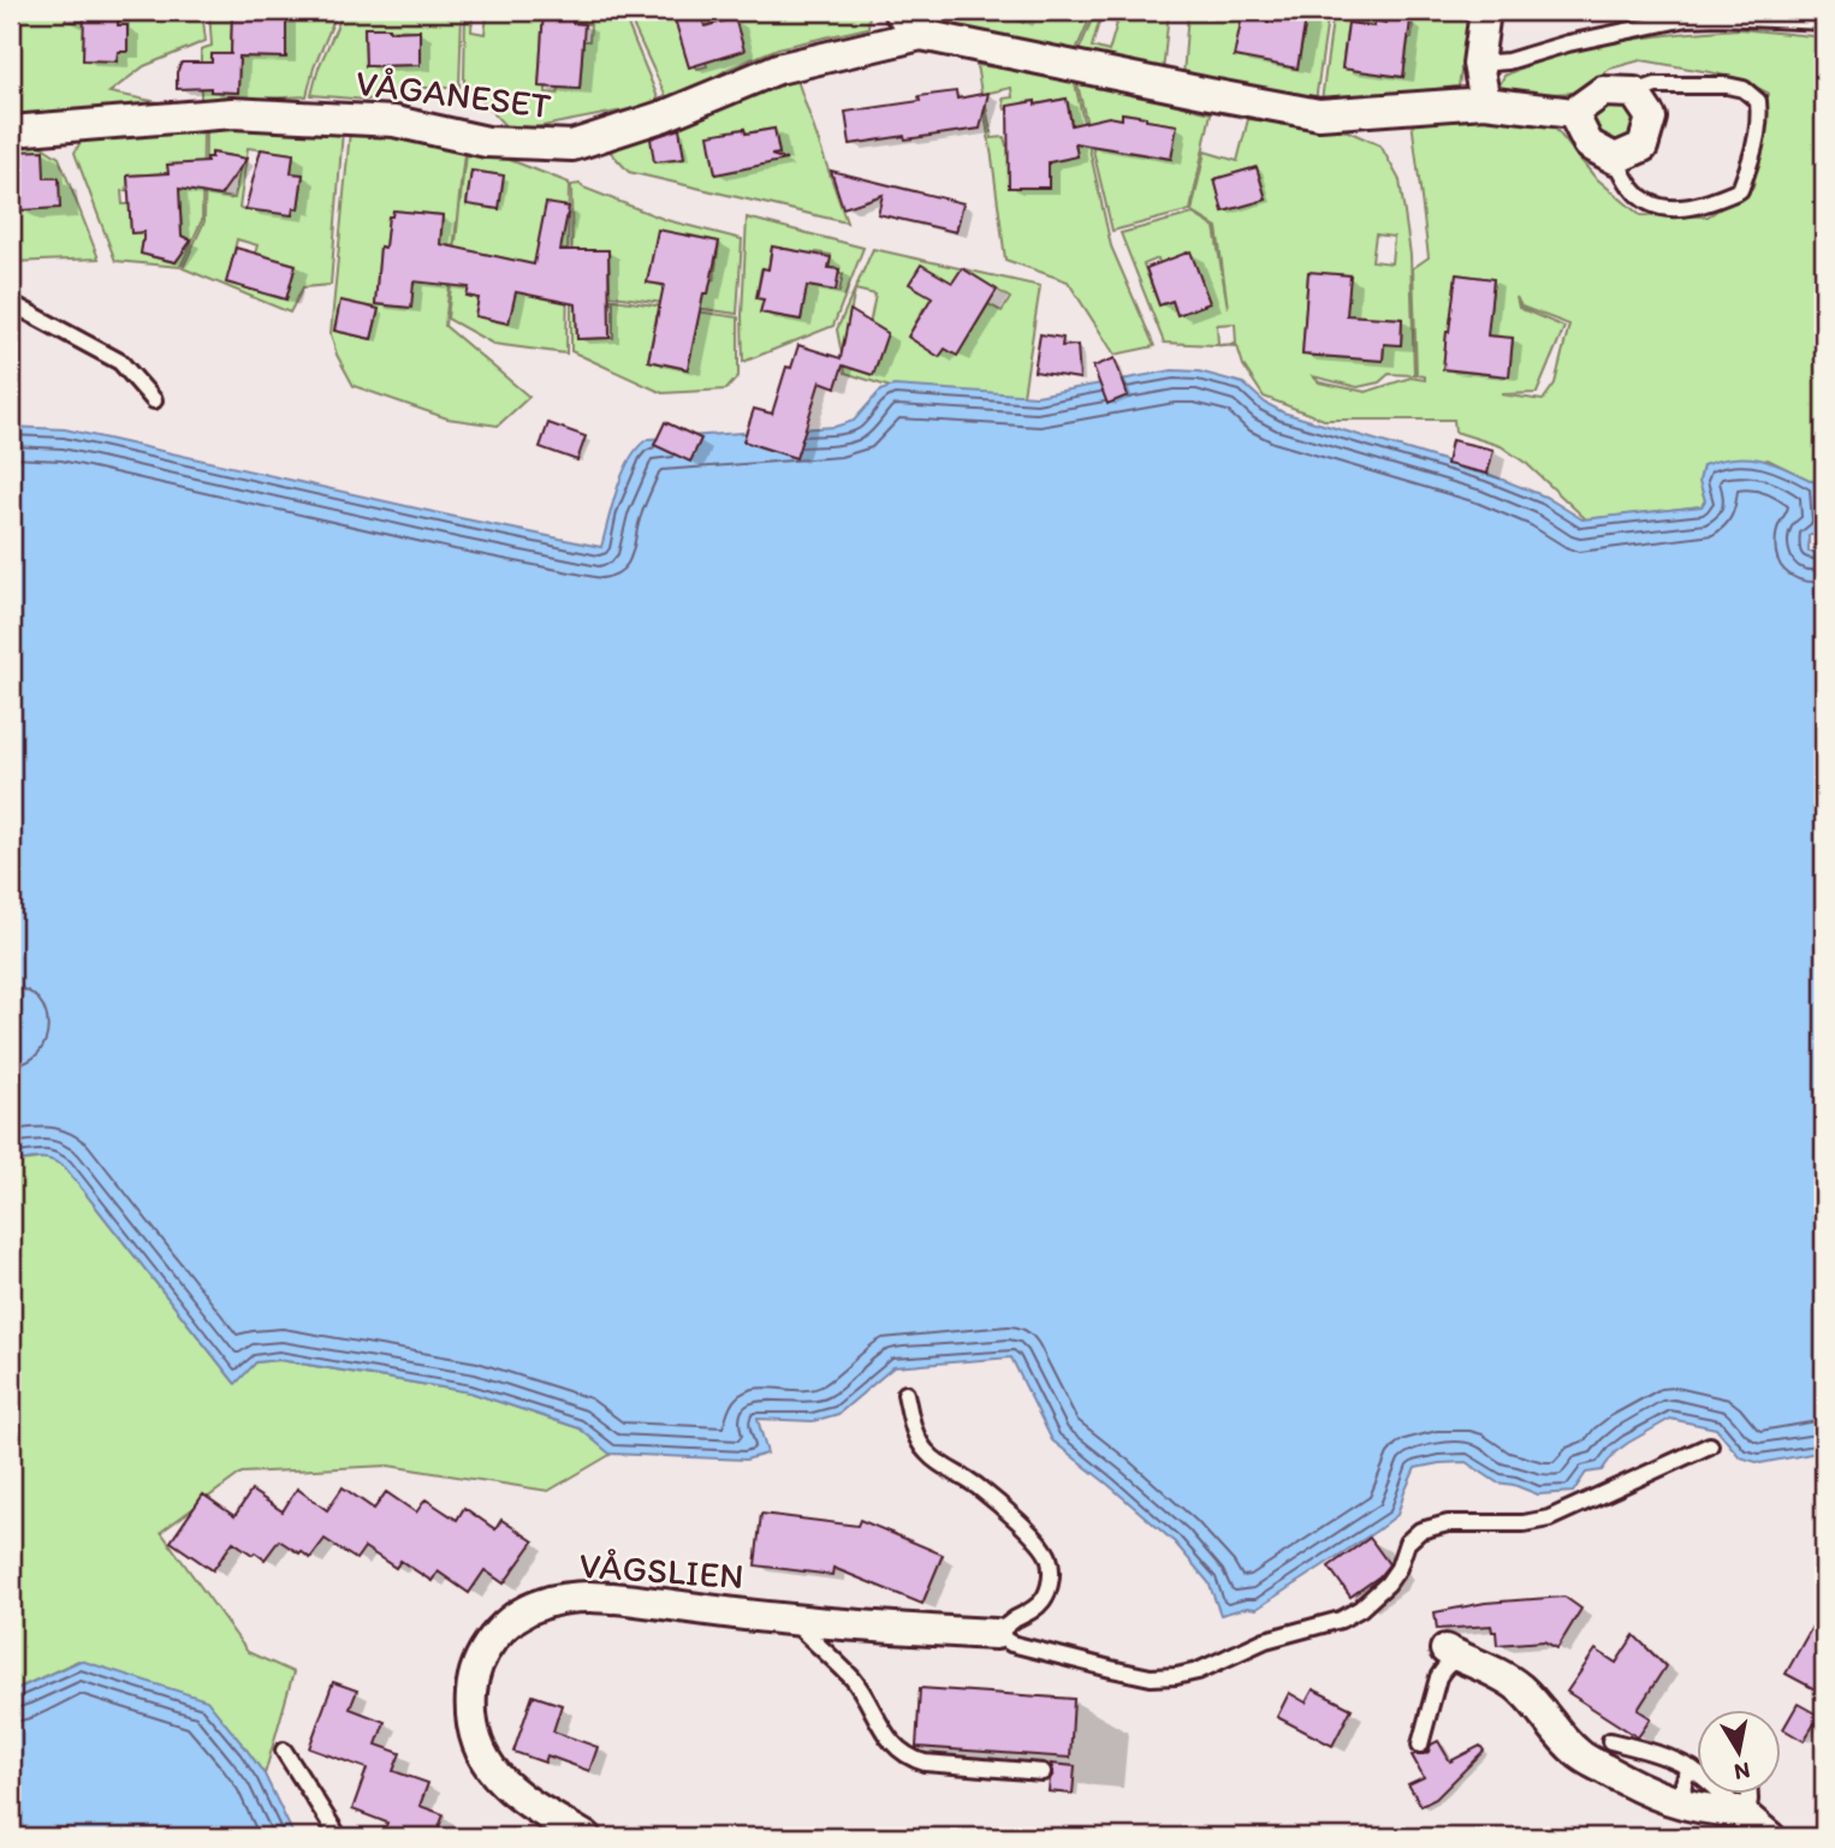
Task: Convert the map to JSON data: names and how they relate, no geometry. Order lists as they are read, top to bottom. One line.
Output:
{"streets":{"street":["VÅGANESET","VÅGSLIEN"]},"north":"bottom"}
